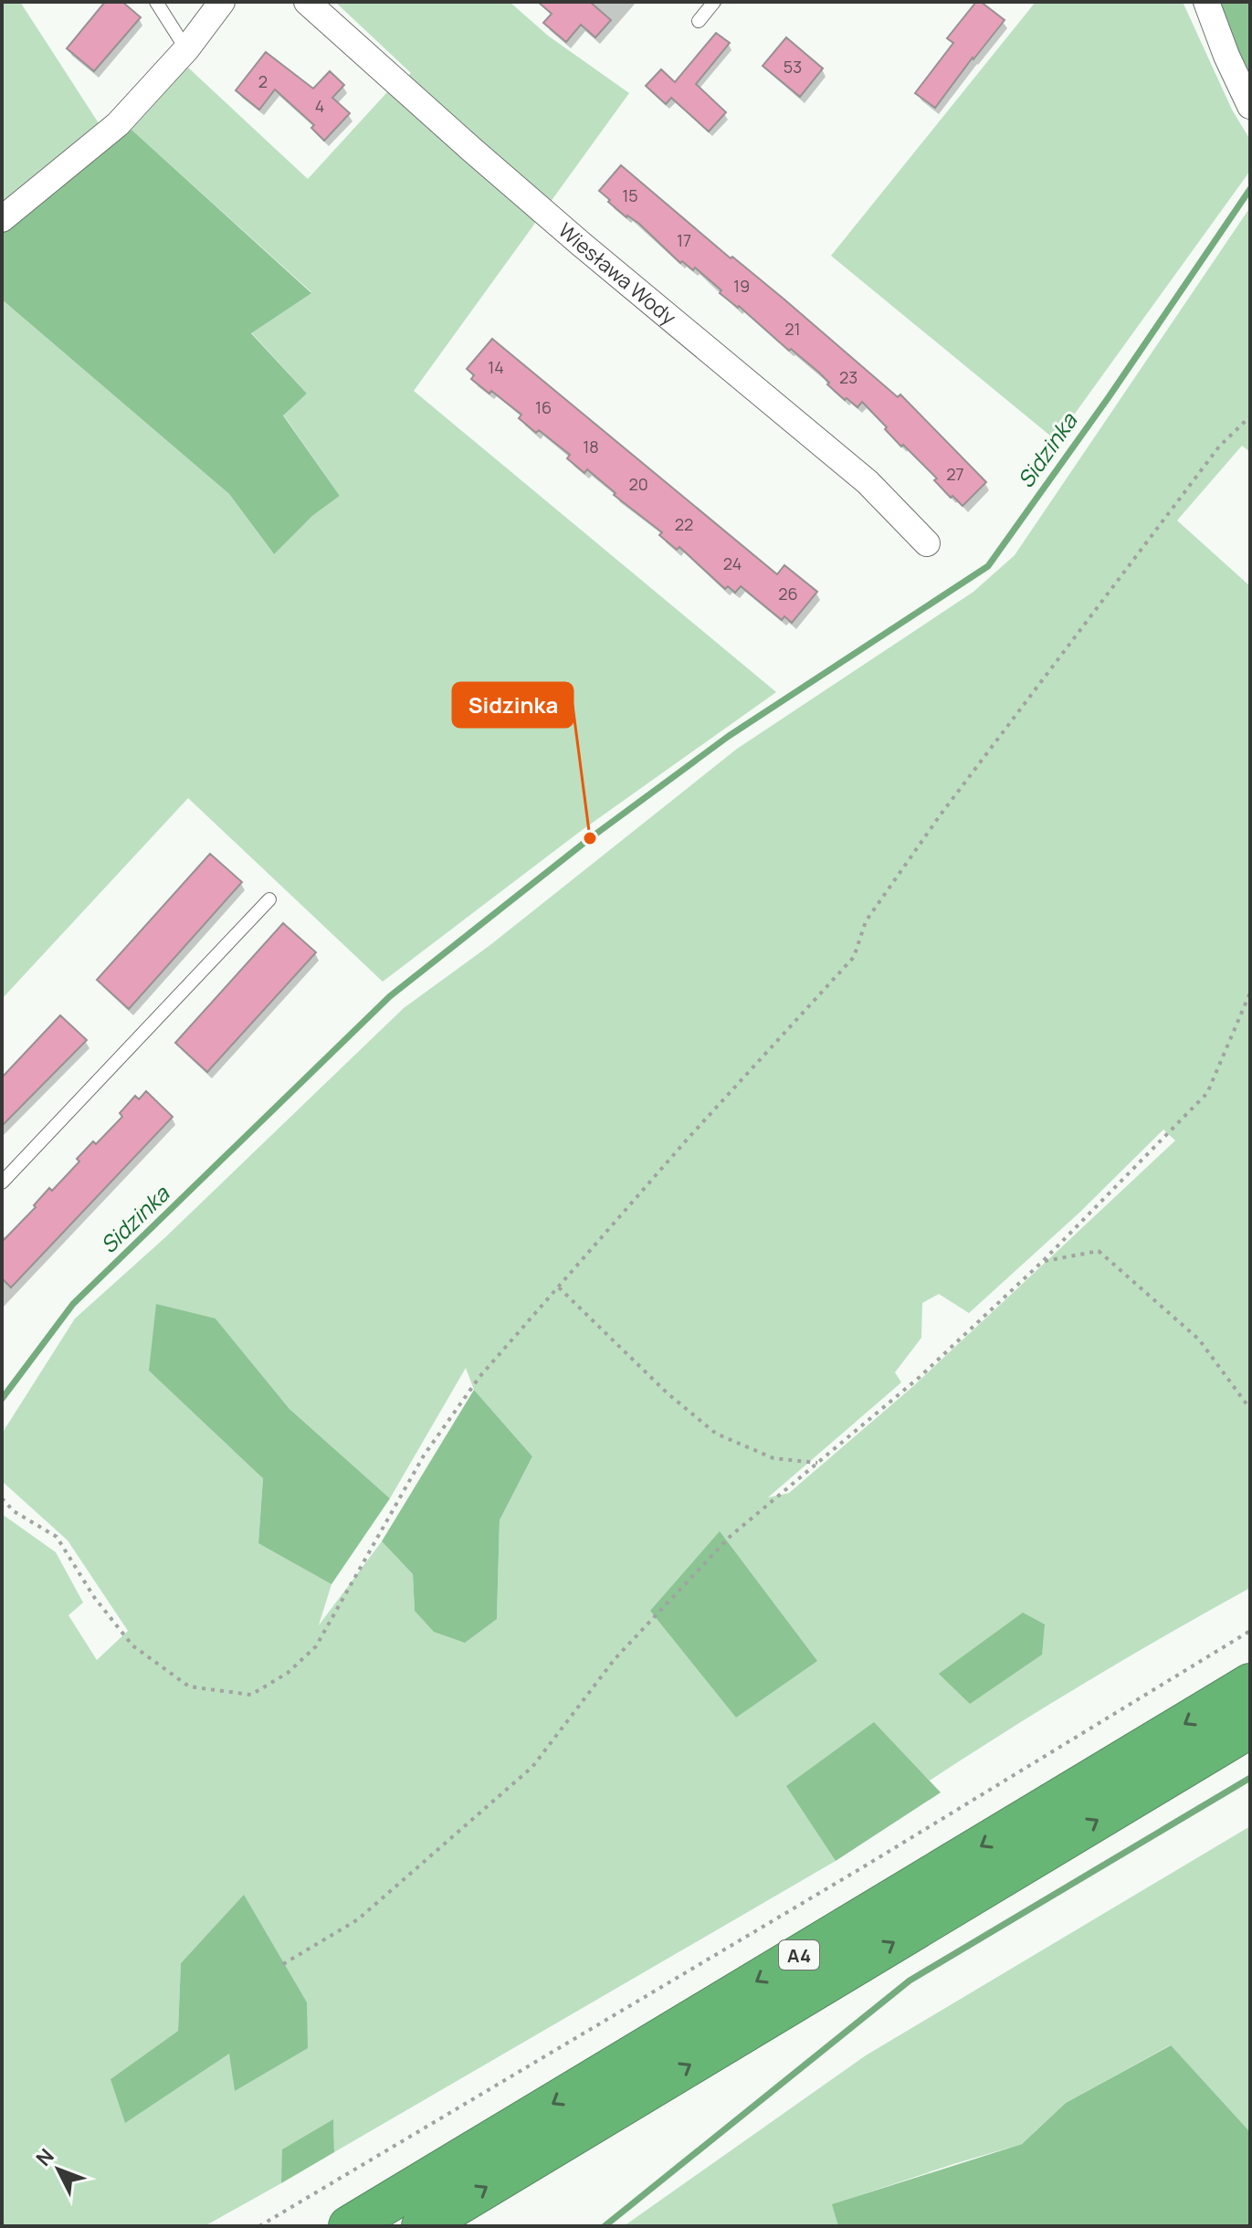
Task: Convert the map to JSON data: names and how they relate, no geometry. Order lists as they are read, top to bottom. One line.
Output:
{"streets":{"highway":["A4"],"street":["Wiesława Wody"]},"water":["Sidzinka"],"places":["Sidzinka"],"house_numbers":["53","2","4","15","17","19","21","14","23","16","18","27","20","22","24","26"],"north":"top left"}
